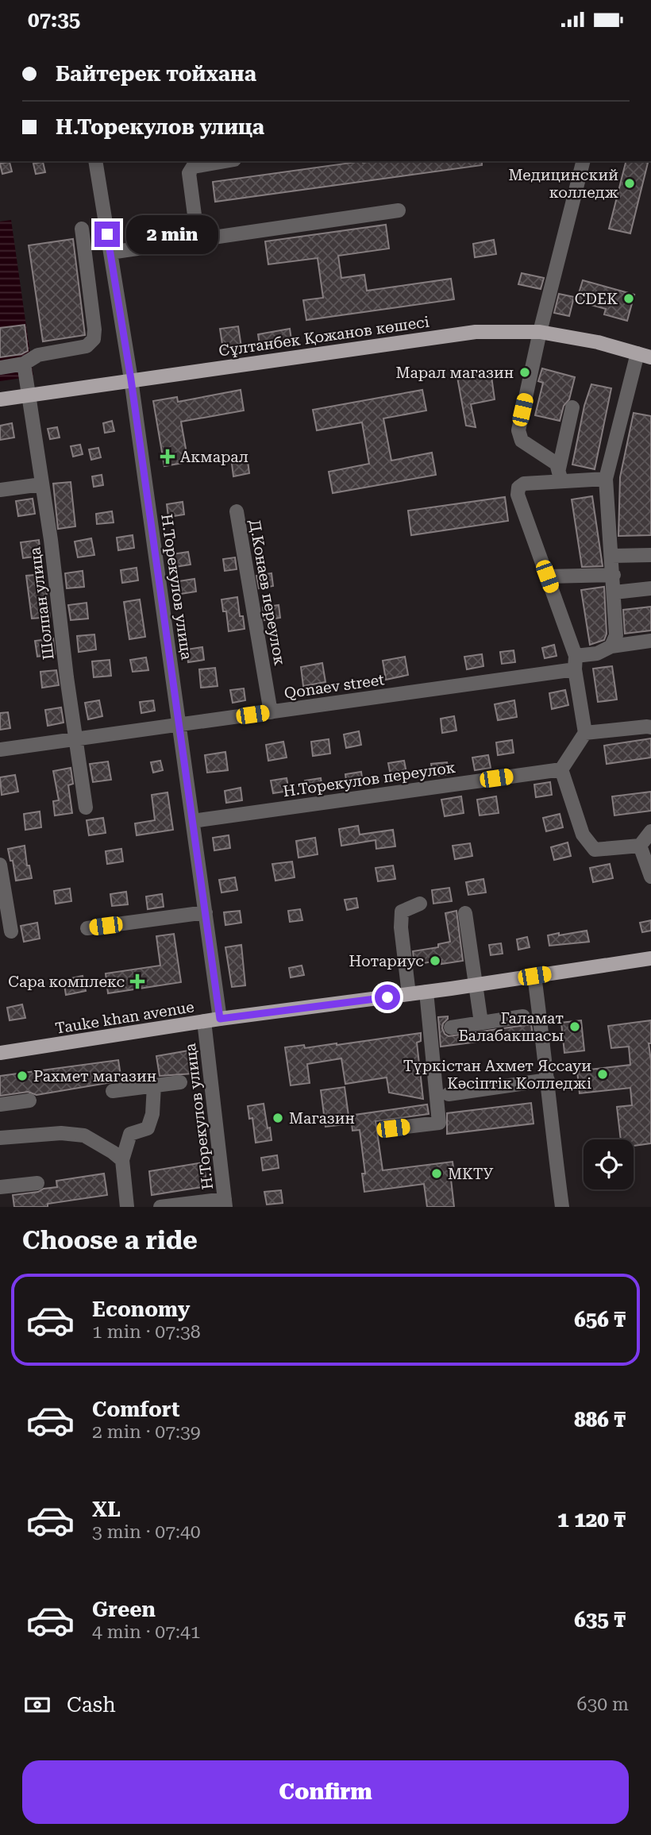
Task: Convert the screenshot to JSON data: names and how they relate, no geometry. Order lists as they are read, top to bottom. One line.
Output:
{"streets":{"main road":["Сұлтанбек Қожанов көшесі","Tauke khan avenue"],"street":["Н.Торекулов улица","Д.Конаев переулок","Шолпан улица","Qonaev street","Н.Торекулов переулок"]},"crossings":[["Сұлтанбек Қожанов көшесі","Н.Торекулов улица"],["Сұлтанбек Қожанов көшесі","Шолпан улица"],["Н.Торекулов улица","Qonaev street"],["Н.Торекулов улица","Н.Торекулов переулок"],["Н.Торекулов улица","Tauke khan avenue"],["Д.Конаев переулок","Qonaev street"],["Шолпан улица","Qonaev street"]],"places":{"other":["Медицинский колледж","CDEK","Марал магазин","Нотариус","Галамат Балабакшасы","Түркістан Ахмет Яссауи Кәсіптік Колледжі","Рахмет магазин","Магазин","МКТУ"],"health":["Акмарал","Сара комплекс"]},"page":{"status":"07:35","banner":["Байтерек тойхана","Н.Торекулов улица"],"bubble":"2 min","heading":"Choose a ride","list":[{"name":"Economy","note":"1 min · 07:38","value":"656 ₸"},{"name":"Comfort","note":"2 min · 07:39","value":"886 ₸"},{"name":"XL","note":"3 min · 07:40","value":"1 120 ₸"},{"name":"Green","note":"4 min · 07:41","value":"635 ₸"}],"pay":["Cash","630 m"],"buttons":"Confirm"}}
